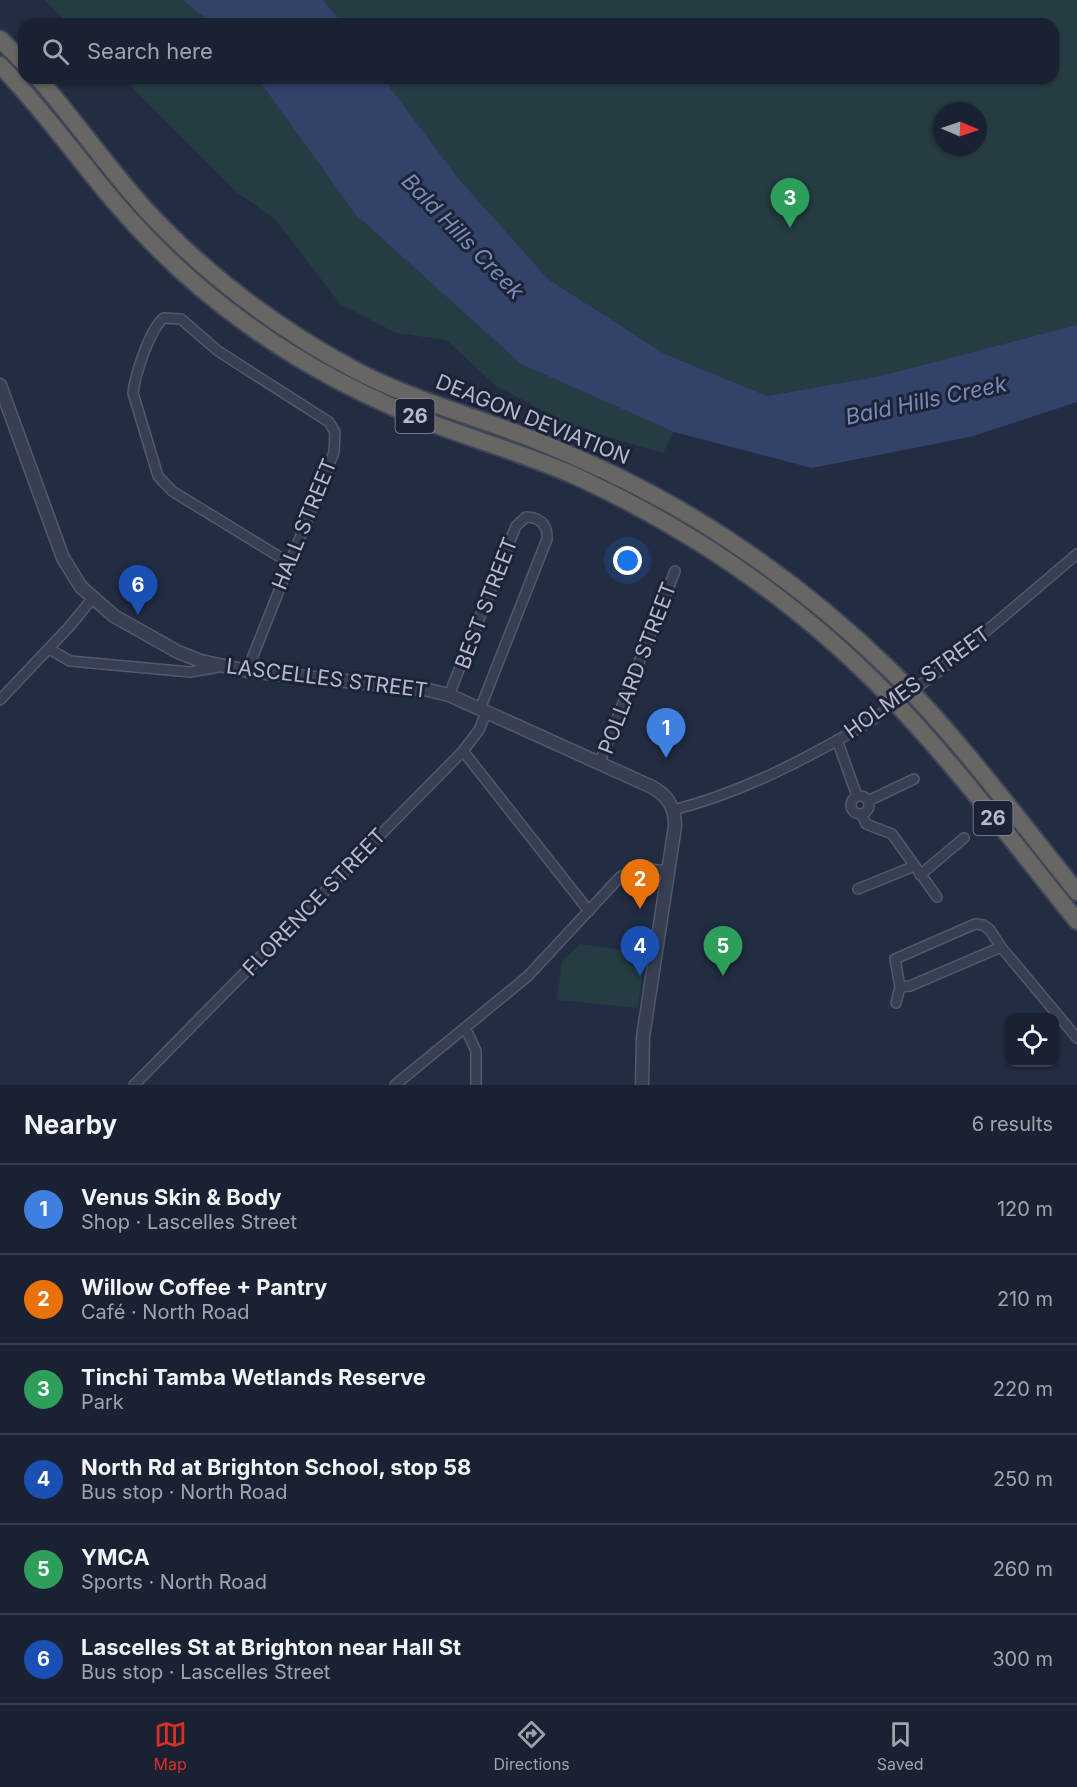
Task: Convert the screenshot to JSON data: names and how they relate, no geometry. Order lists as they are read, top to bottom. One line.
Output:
{"streets":{"highway":["26","DEAGON DEVIATION"],"street":["HALL STREET","BEST STREET","POLLARD STREET","LASCELLES STREET","HOLMES STREET","FLORENCE STREET"]},"crossings":[["HALL STREET","LASCELLES STREET"],["BEST STREET","LASCELLES STREET"],["BEST STREET","FLORENCE STREET"],["POLLARD STREET","LASCELLES STREET"],["LASCELLES STREET","HOLMES STREET"],["LASCELLES STREET","FLORENCE STREET"]],"water":["Bald Hills Creek"],"north":"right","page":{"search":"Search here","pins":["3","6","1","2","4","5"],"heading":["Nearby","6 results"],"list":[{"mark":"1","name":"Venus Skin & Body","note":"Shop · Lascelles Street","value":"120 m"},{"mark":"2","name":"Willow Coffee + Pantry","note":"Café · North Road","value":"210 m"},{"mark":"3","name":"Tinchi Tamba Wetlands Reserve","note":"Park","value":"220 m"},{"mark":"4","name":"North Rd at Brighton School, stop 58","note":"Bus stop · North Road","value":"250 m"},{"mark":"5","name":"YMCA","note":"Sports · North Road","value":"260 m"},{"mark":"6","name":"Lascelles St at Brighton near Hall St","note":"Bus stop · Lascelles Street","value":"300 m"}],"nav":["Map","Directions","Saved"]}}
